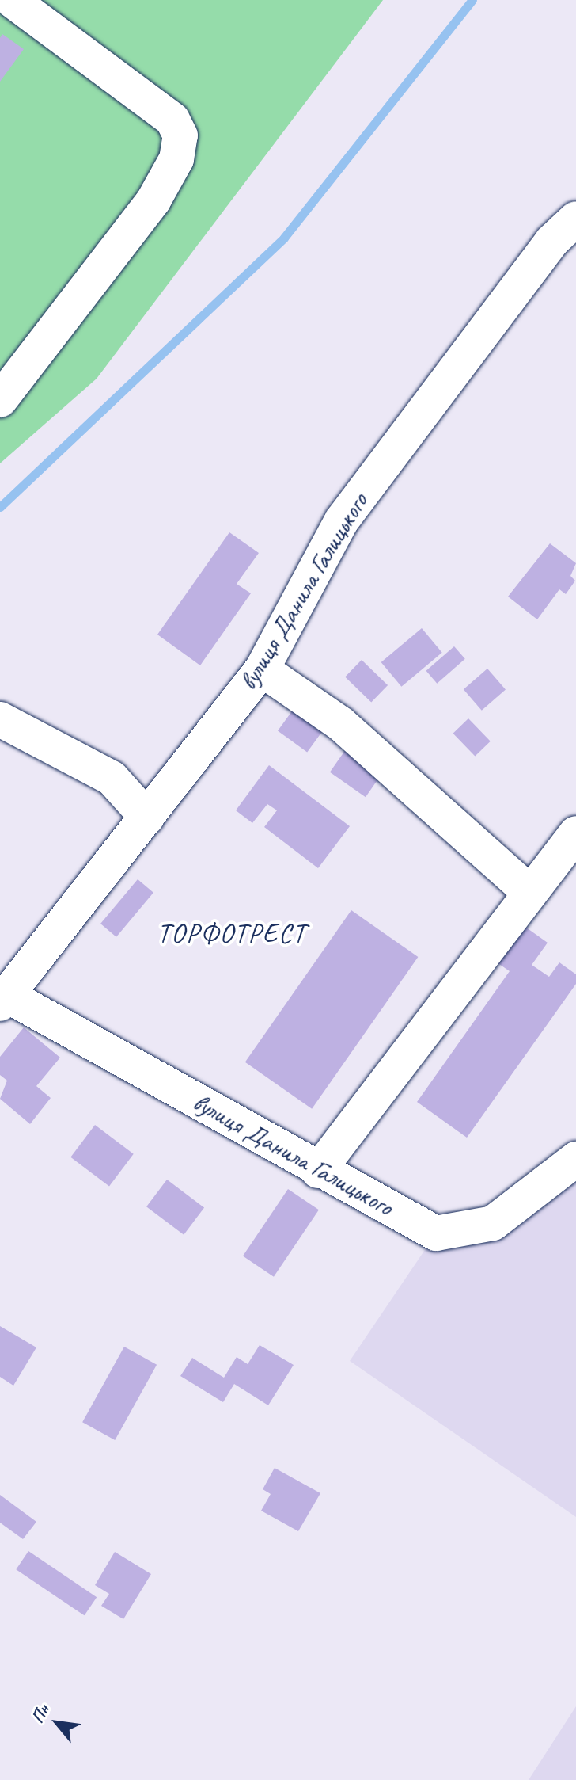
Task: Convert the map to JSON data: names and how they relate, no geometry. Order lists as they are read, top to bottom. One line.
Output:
{"streets":{"street":["вулиця Данила Галицького"]},"districts":["ТОРФОТРЕСТ"],"north":"top left"}
